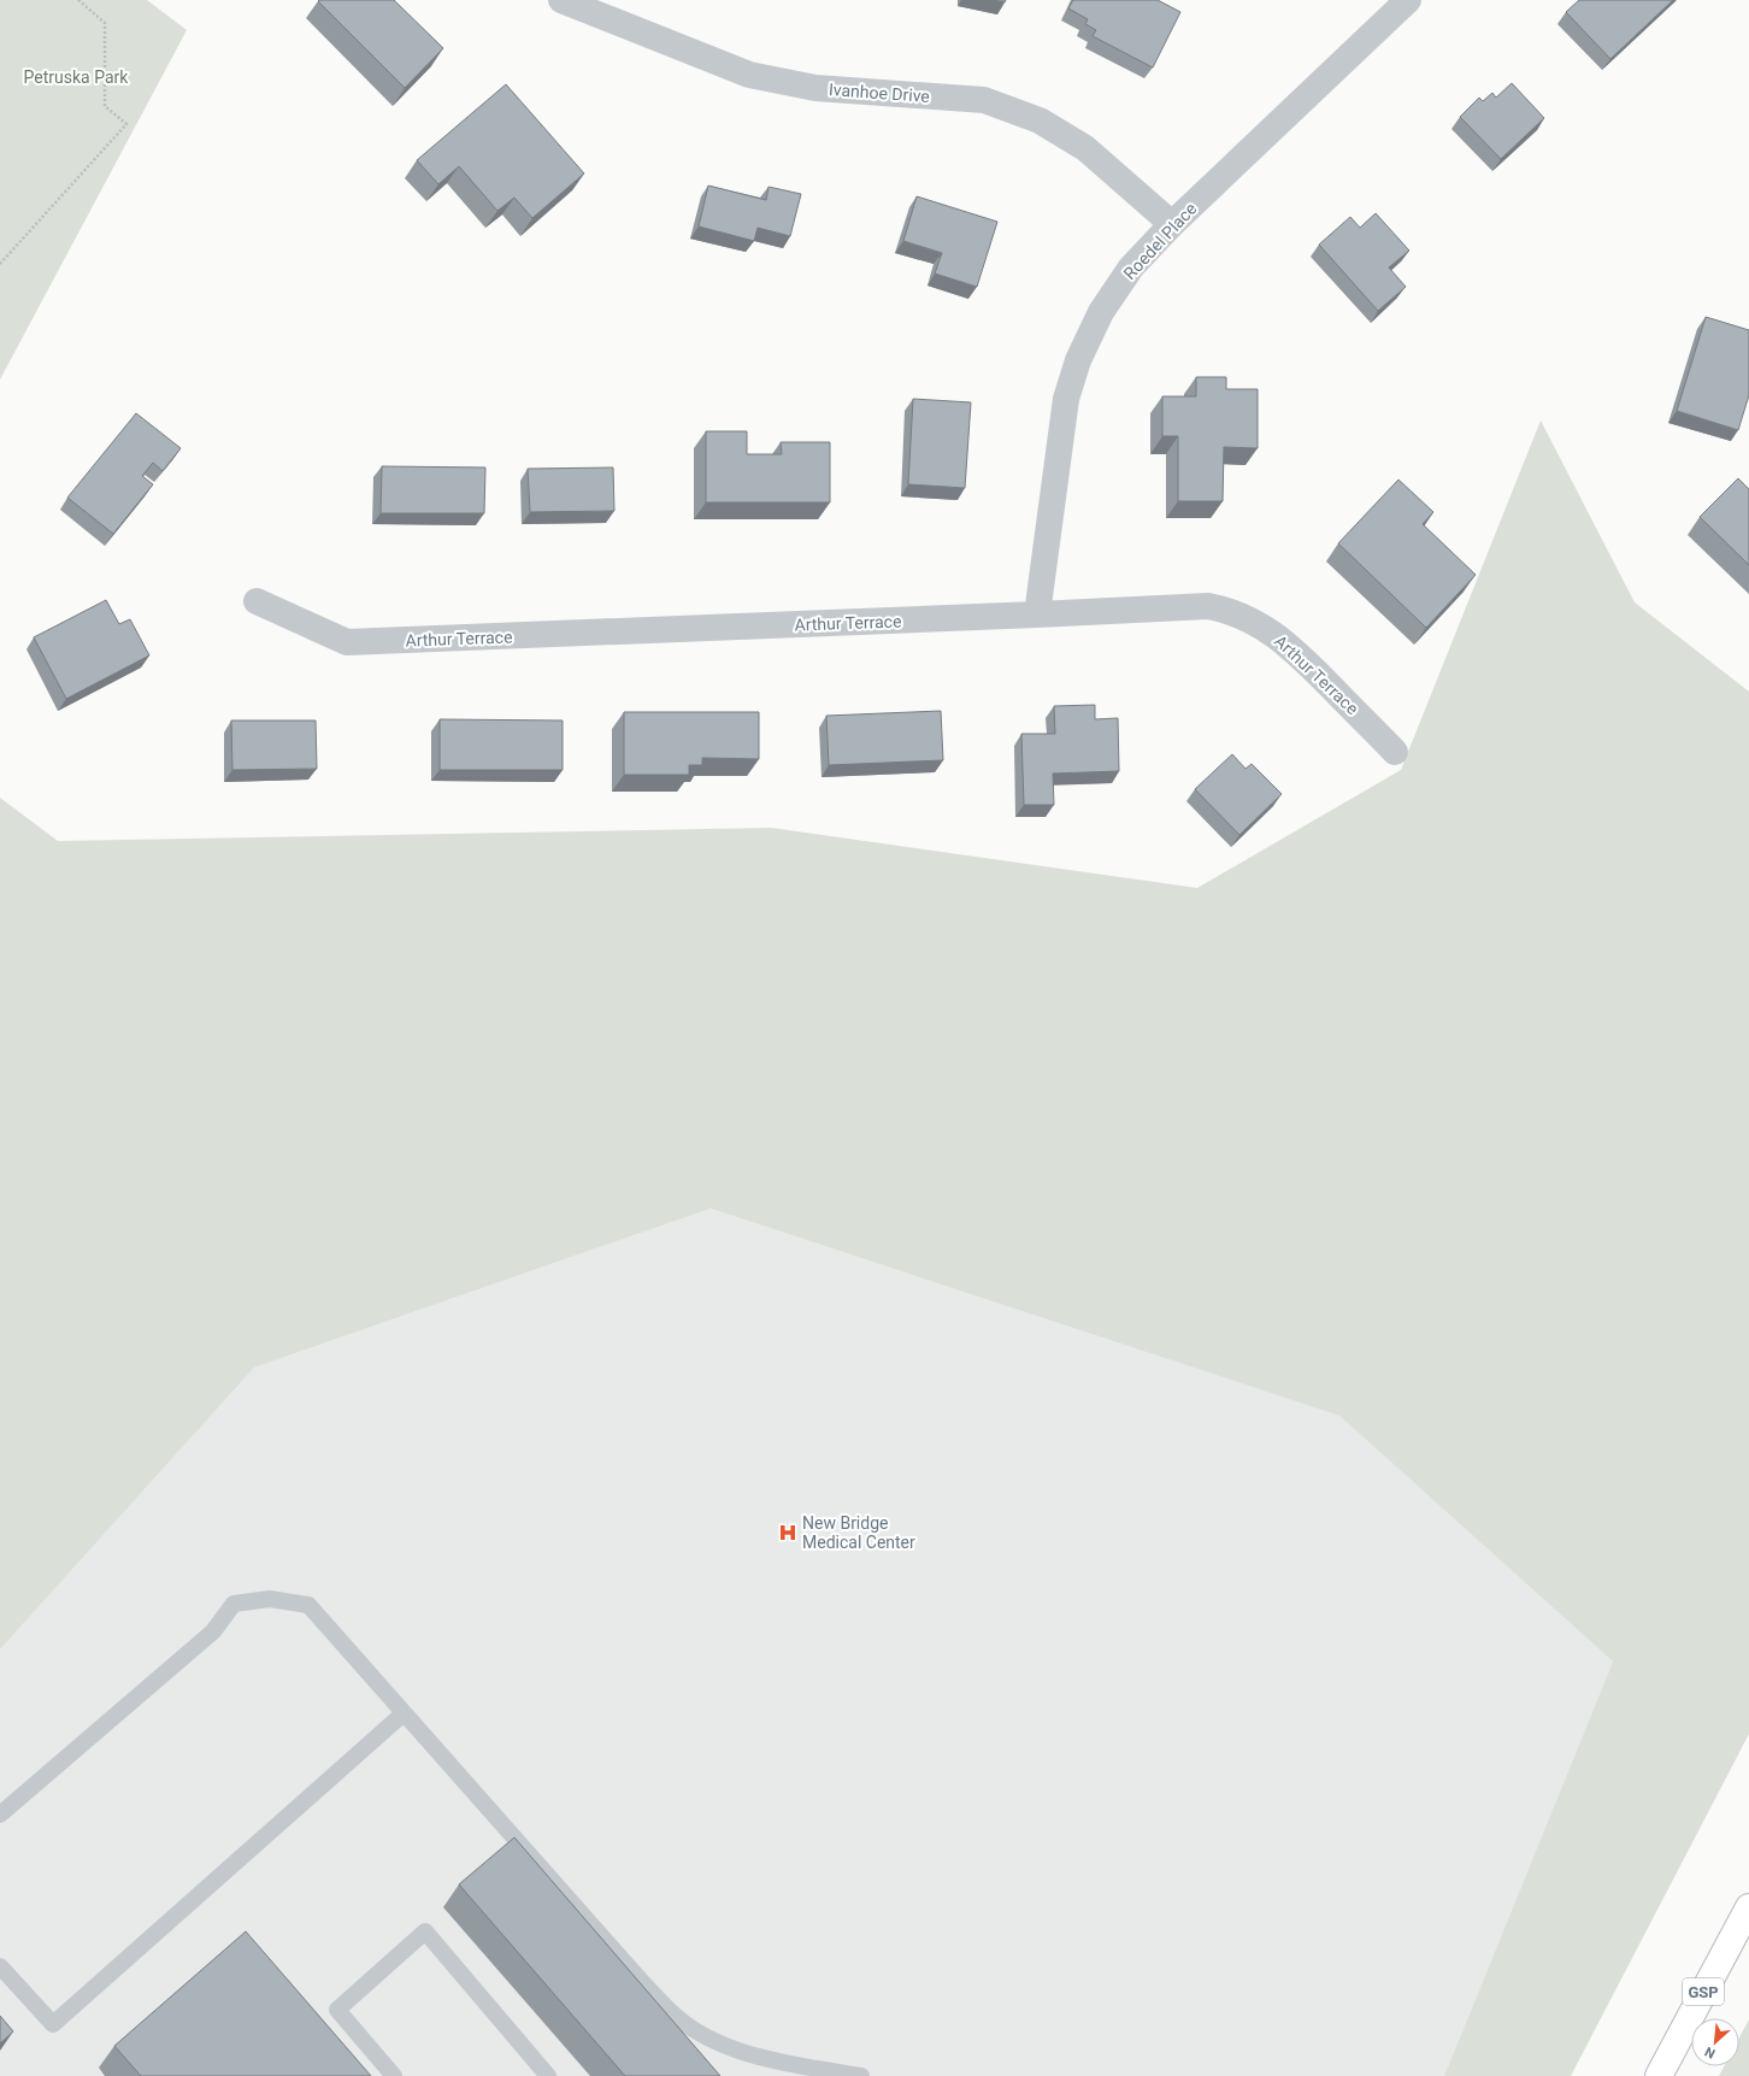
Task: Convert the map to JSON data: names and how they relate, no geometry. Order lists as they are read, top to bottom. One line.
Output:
{"streets":{"highway":["GSP"],"street":["Ivanhoe Drive","Roedel Place","Arthur Terrace"]},"crossings":[["Ivanhoe Drive","Roedel Place"],["Roedel Place","Arthur Terrace"]],"parks":["Petruska Park"],"places":{"hospital":["New Bridge Medical Center"]},"north":"bottom left"}
